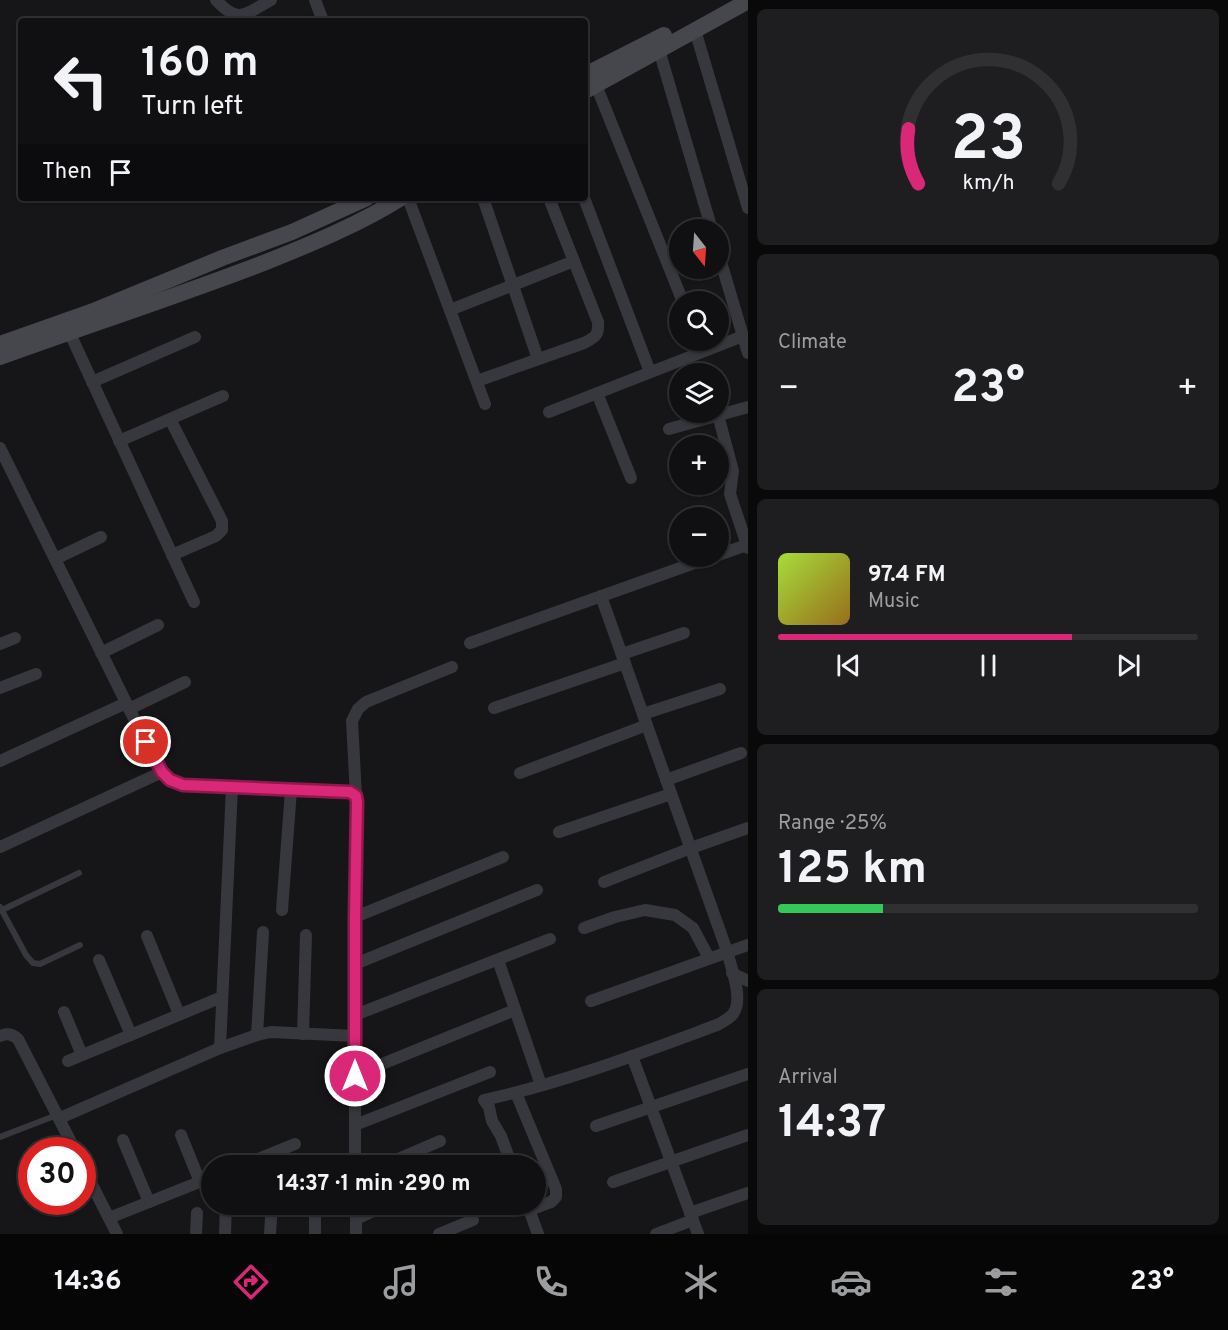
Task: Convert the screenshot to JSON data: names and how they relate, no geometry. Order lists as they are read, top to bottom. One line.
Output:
{"north":"bottom","page":{"turn":["160 m","Turn left"],"then":"Then","map_buttons":["+","−"],"tile":["Climate",["Range · 25%","125 km"],["Arrival","14:37"]],"heat":["−","23°","+"],"song":["97.4 FM","Music"],"limit":"30","trip":"14:37 · 1 min · 290 m","tabs":["14:36","23°"],"gauge":["23","km/h"]}}
